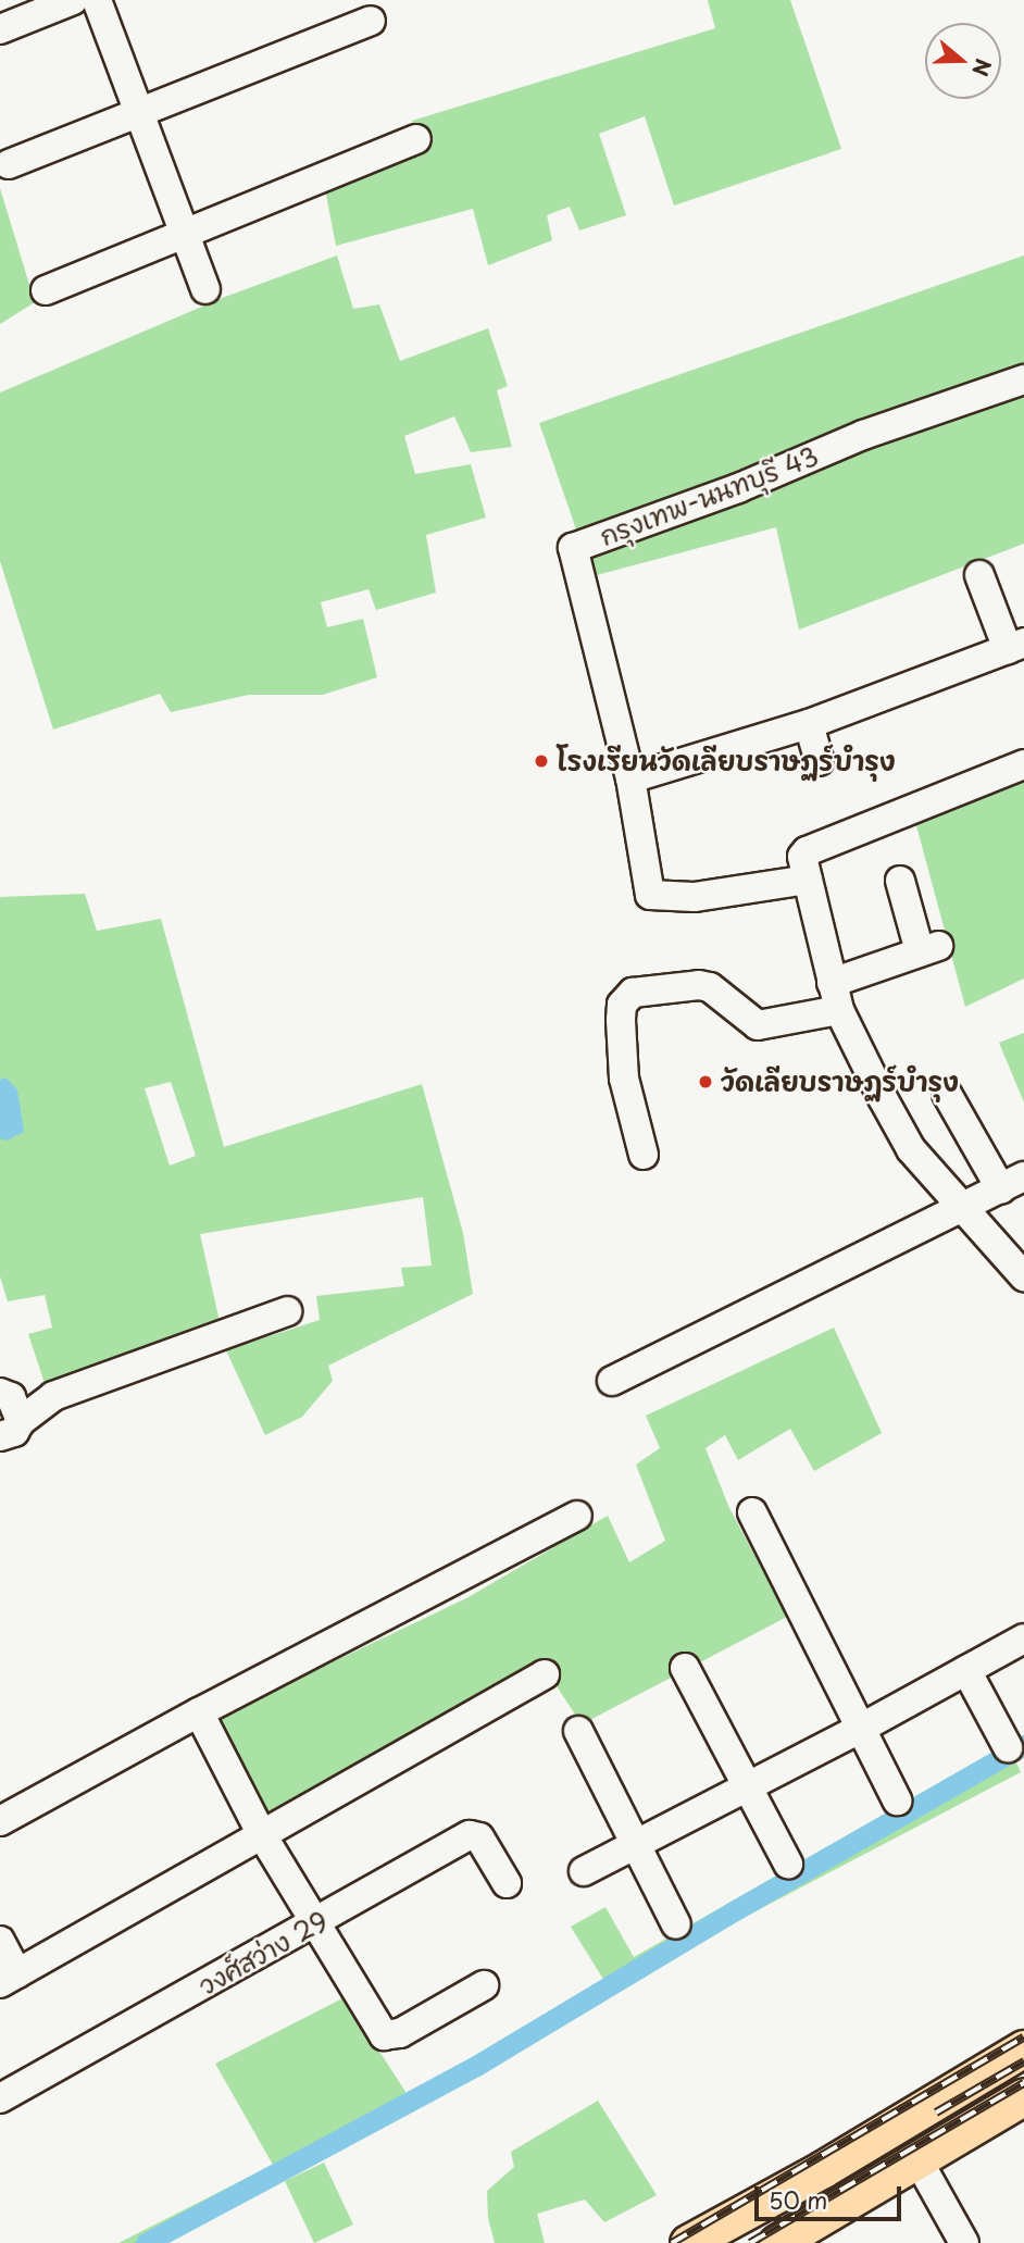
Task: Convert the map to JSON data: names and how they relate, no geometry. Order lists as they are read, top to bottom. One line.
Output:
{"streets":{"street":["กรุงเทพ-นนทบุรี 43","วงศ์สว่าง 29"]},"places":["โรงเรียนวัดเลียบราษฏร์บำรุง","วัดเลียบราษฏร์บำรุง"],"scale_bar":"50 m","north":"right"}
